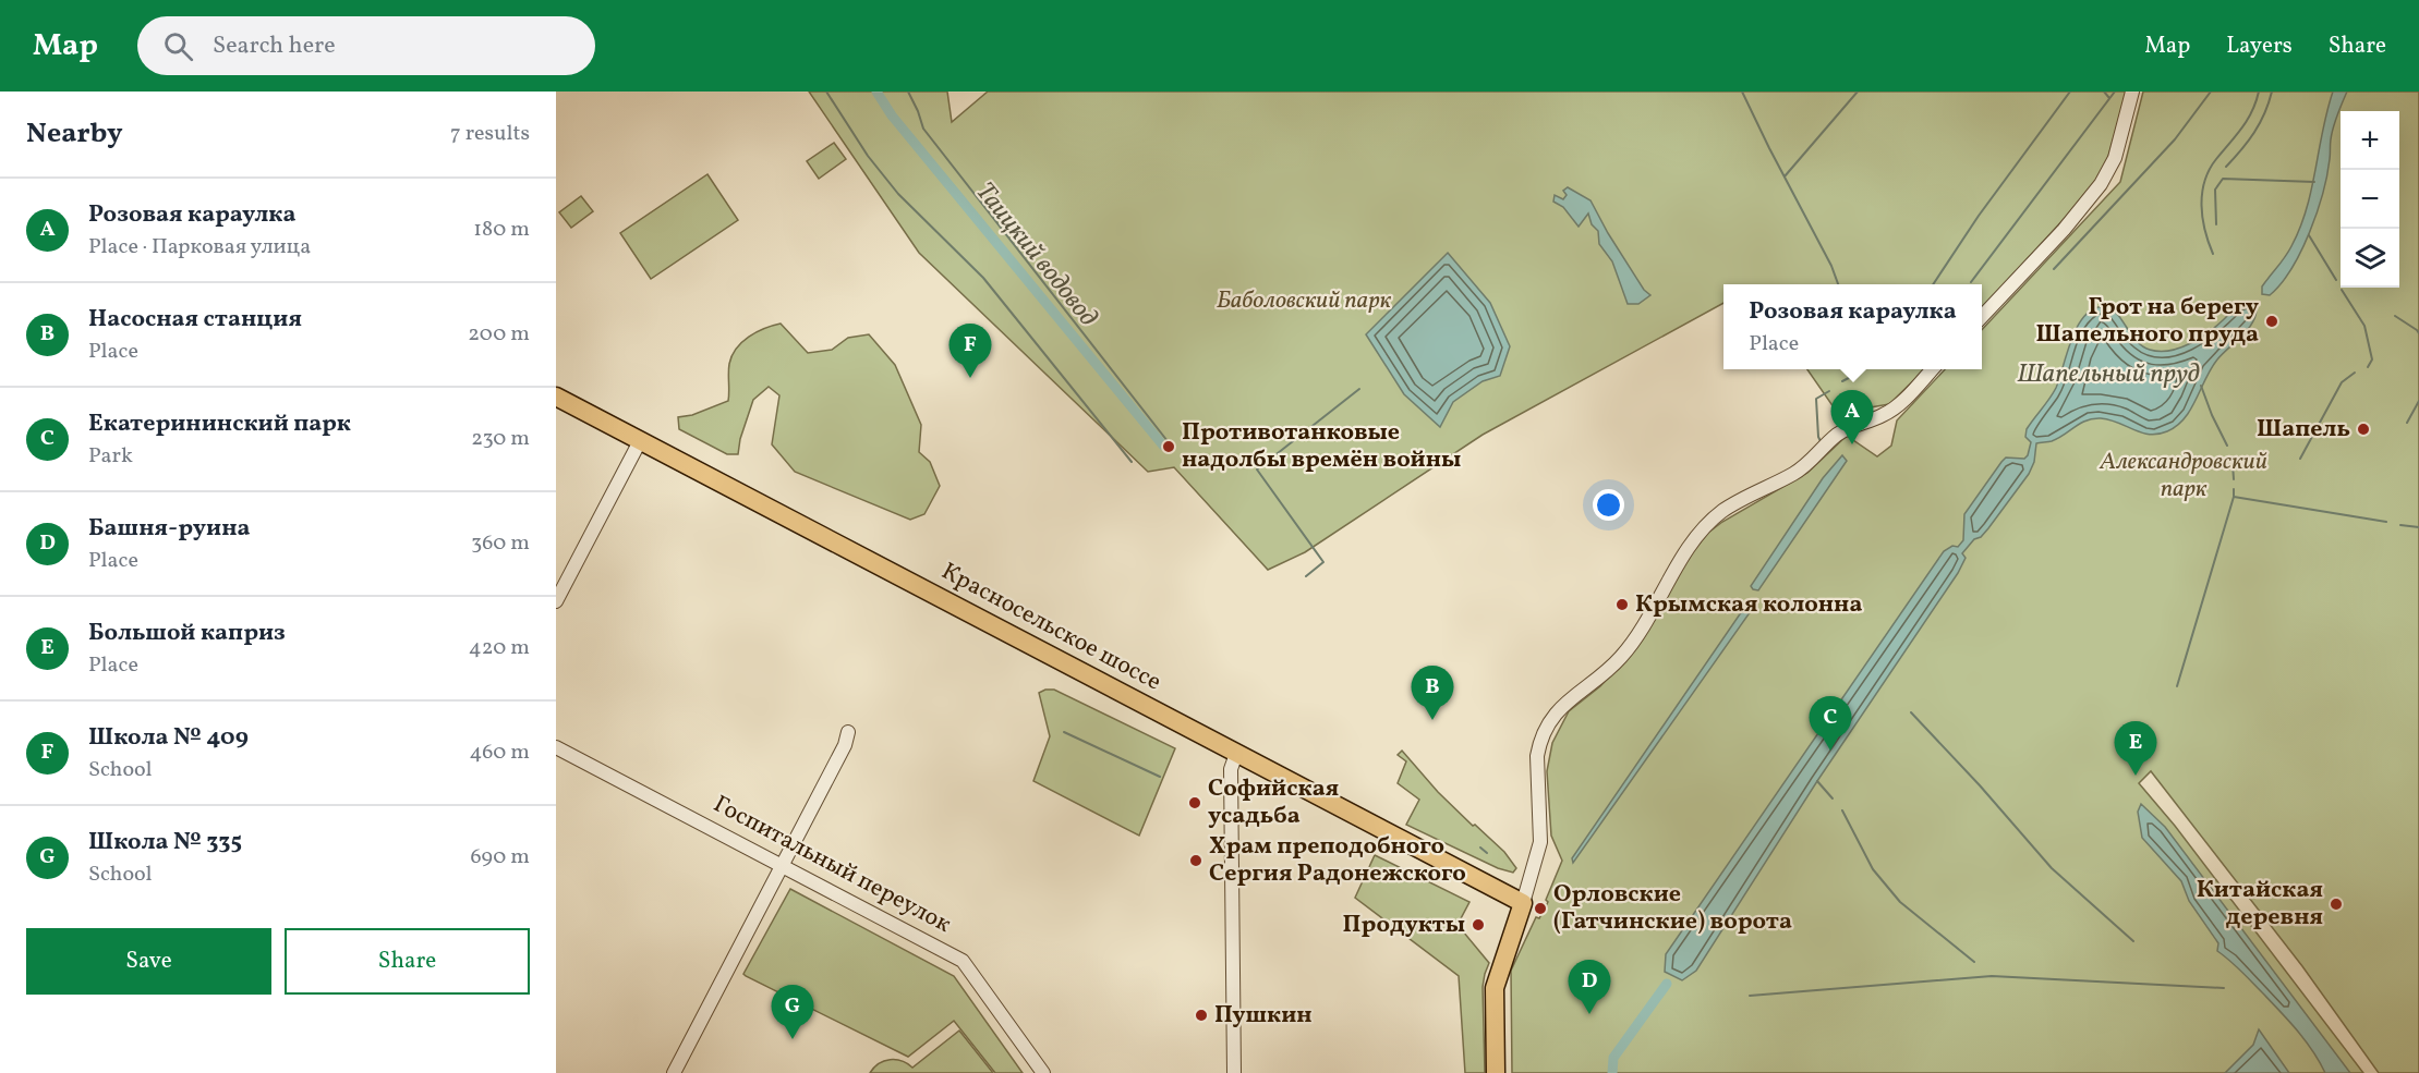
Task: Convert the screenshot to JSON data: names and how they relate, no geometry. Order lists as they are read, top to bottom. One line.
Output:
{"streets":{"main road":["Красносельское шоссе"],"street":["Госпитальный переулок"]},"water":["Таицкий водовод","Шапельный пруд"],"parks":["Баболовский парк","Александровский парк"],"places":["Грот на берегу Шапельного пруда","Шапель","Противотанковые надолбы времён войны","Крымская колонна","Софийская усадьба","Храм преподобного Сергия Радонежского","Китайская деревня","Орловские (Гатчинские) ворота","Продукты","Пушкин"],"page":{"header":"Map","search":"Search here","nav":["Map","Layers","Share"],"heading":["Nearby","7 results"],"map_buttons":["+","−"],"list":[{"mark":"A","name":"Розовая караулка","note":"Place · Парковая улица","value":"180 m"},{"mark":"B","name":"Насосная станция","note":"Place","value":"200 m"},{"mark":"C","name":"Екатерининский парк","note":"Park","value":"230 m"},{"mark":"D","name":"Башня-руина","note":"Place","value":"360 m"},{"mark":"E","name":"Большой каприз","note":"Place","value":"420 m"},{"mark":"F","name":"Школа № 409","note":"School","value":"460 m"},{"mark":"G","name":"Школа № 335","note":"School","value":"690 m"}],"popup":["Розовая караулка","Place"],"pins":["F","A","B","C","E","D","G"],"buttons":["Save","Share"]}}
